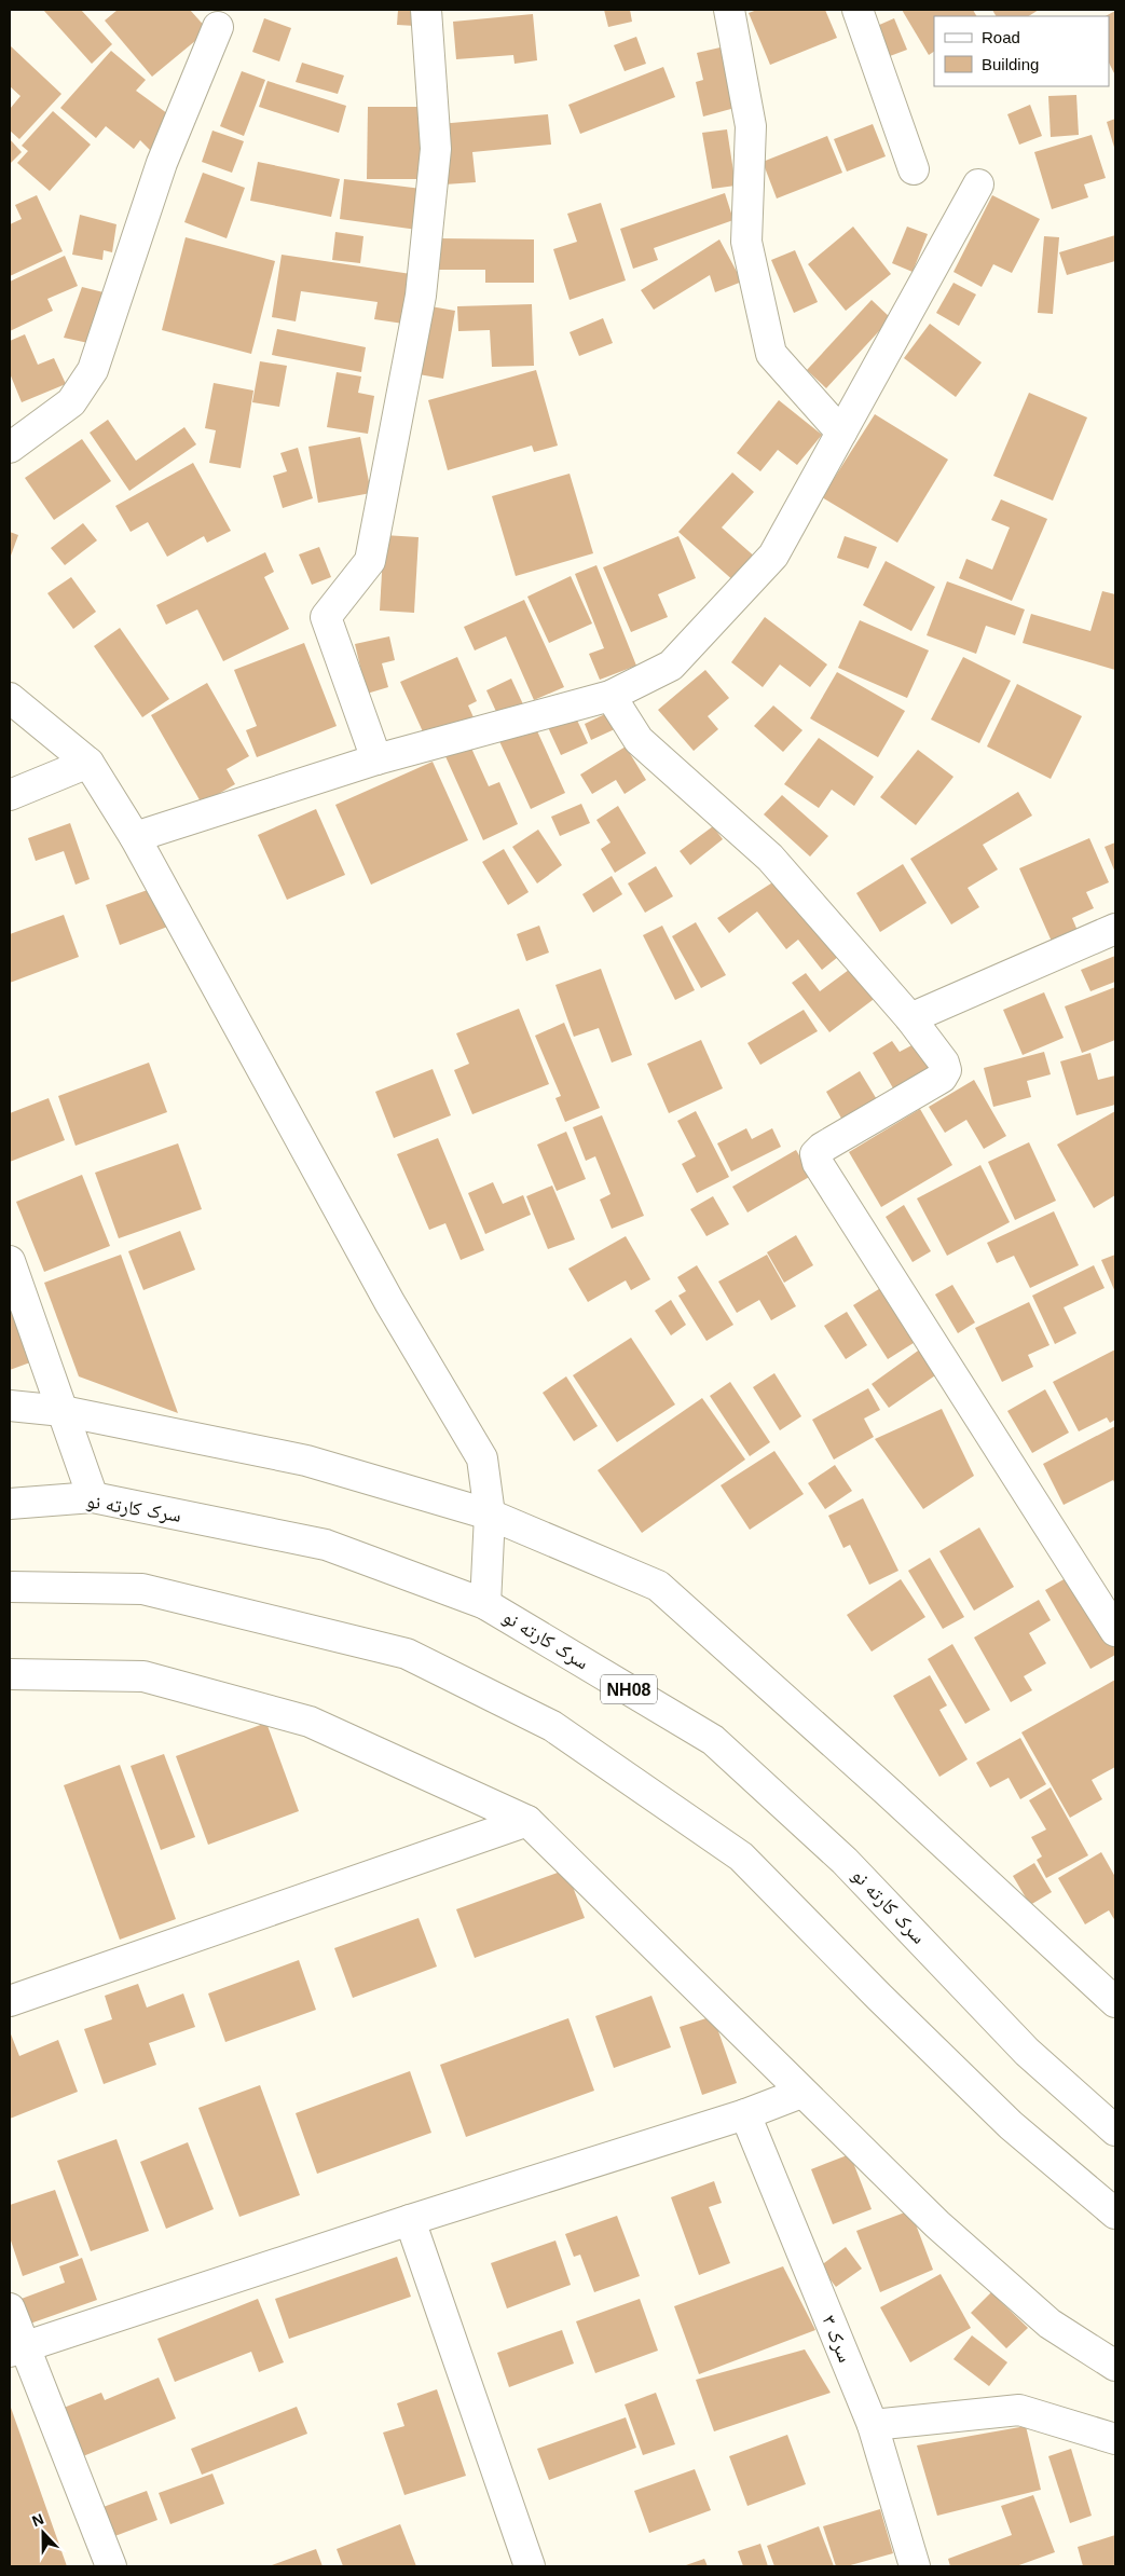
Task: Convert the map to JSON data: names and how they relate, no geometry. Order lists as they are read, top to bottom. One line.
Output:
{"streets":{"main road":["سرک کارته نو","NH08","سرک ۳"]},"legend":["Road","Building"],"north":"top"}
